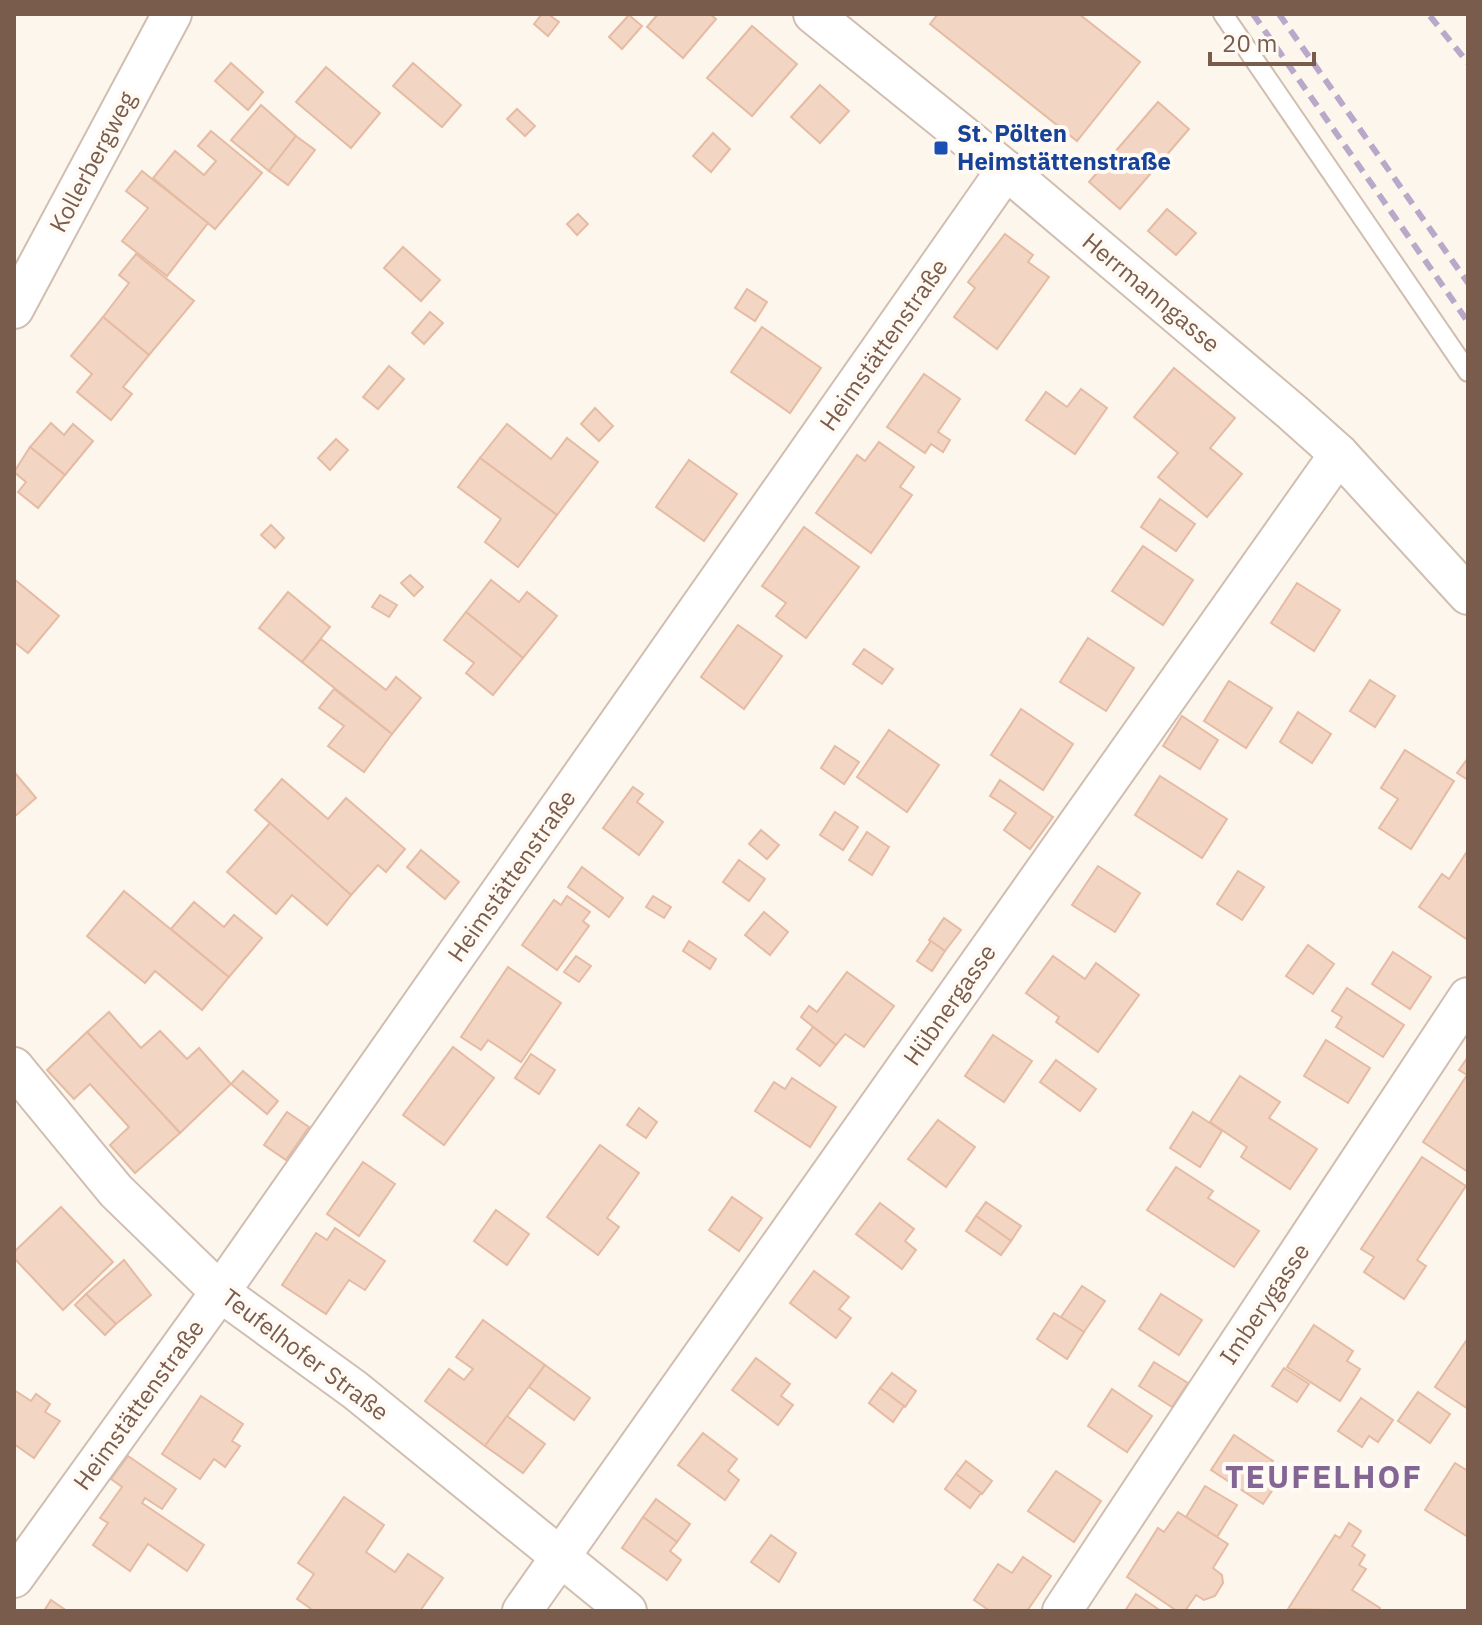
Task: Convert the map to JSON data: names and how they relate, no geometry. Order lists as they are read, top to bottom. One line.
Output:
{"streets":{"street":["Kollerbergweg","Herrmanngasse","Heimstättenstraße","Hübnergasse","Imberygasse","Teufelhofer Straße"]},"crossings":[["Herrmanngasse","Heimstättenstraße"],["Herrmanngasse","Hübnergasse"],["Heimstättenstraße","Teufelhofer Straße"],["Hübnergasse","Teufelhofer Straße"]],"districts":["TEUFELHOF"],"places":{"transit":["St. Pölten Heimstättenstraße"]},"scale_bar":"20 m"}
